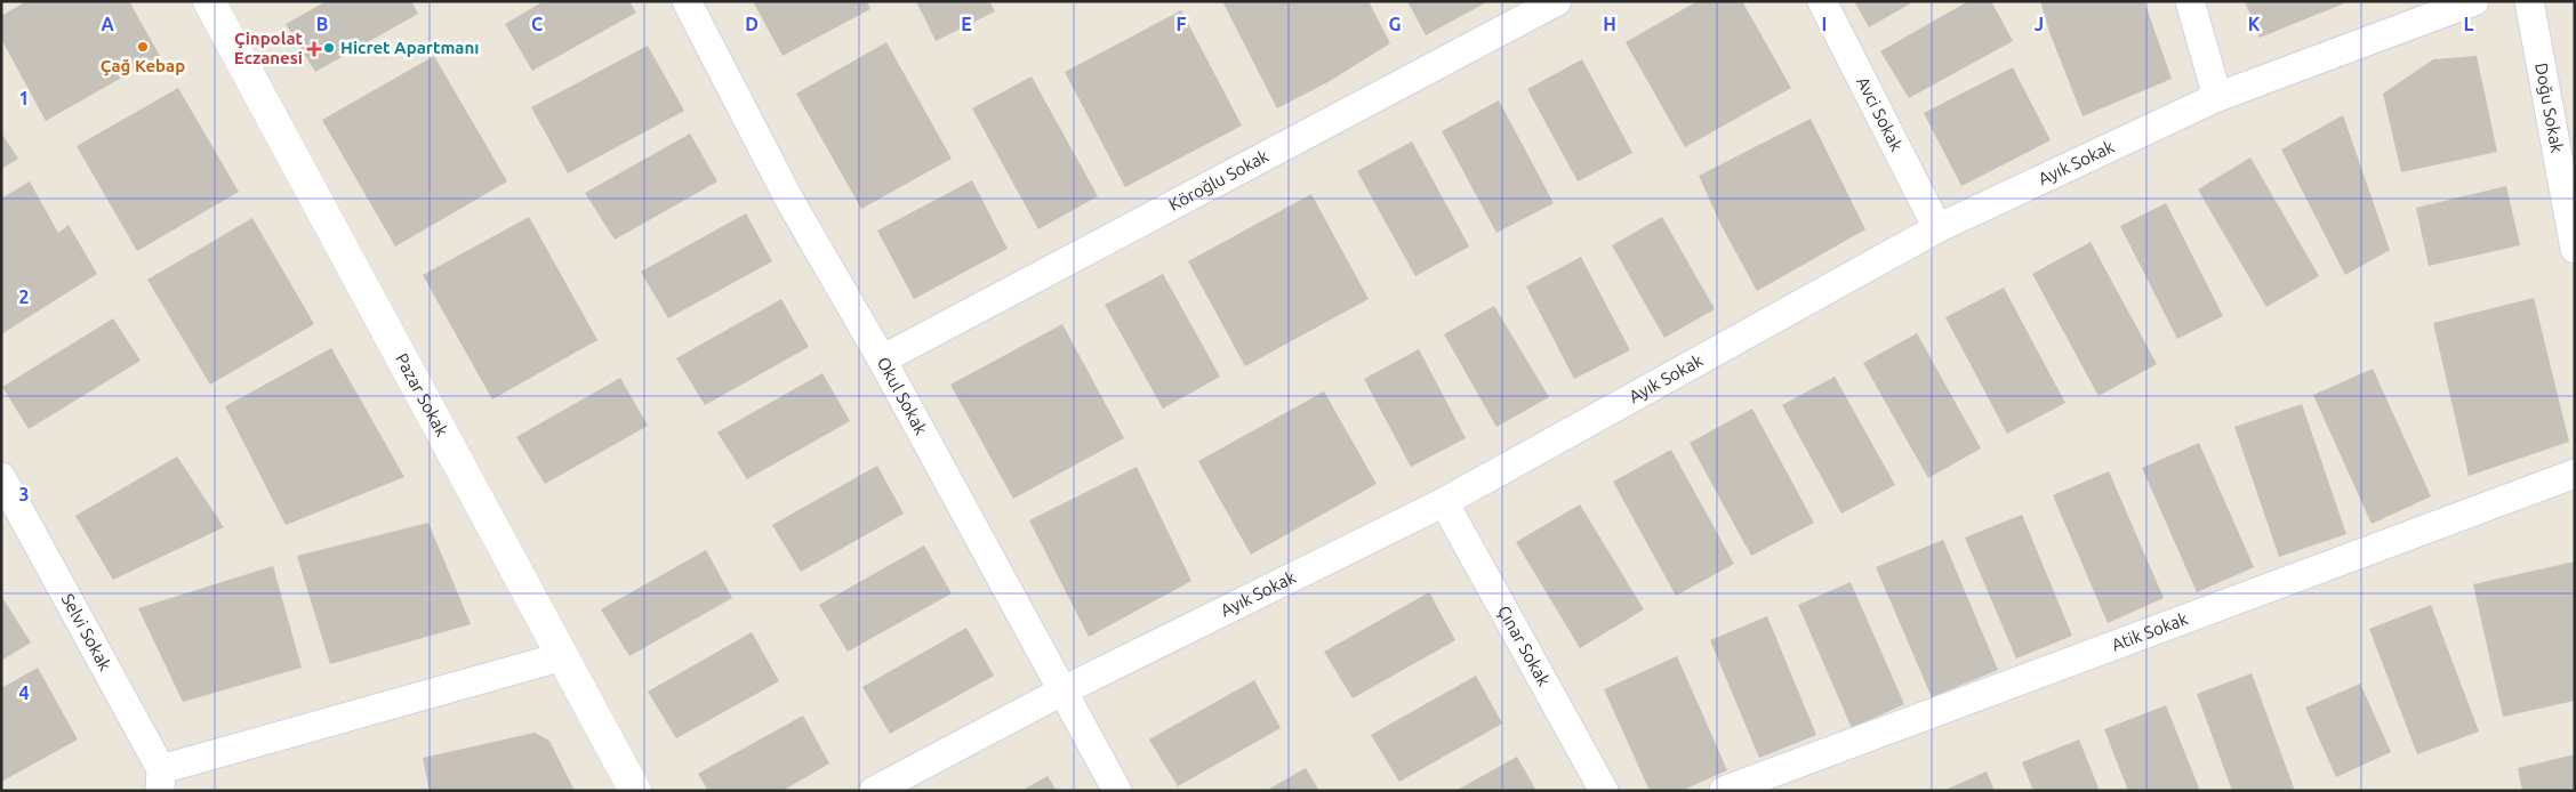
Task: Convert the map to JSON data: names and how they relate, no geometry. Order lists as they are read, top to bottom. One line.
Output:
{"streets":{"street":["Doğu Sokak","Avci Sokak","Ayık Sokak","Köroğlu Sokak","Pazar Sokak","Okul Sokak","Selvi Sokak","Atik Sokak","Çınar Sokak"]},"crossings":[["Avci Sokak","Ayık Sokak"],["Ayık Sokak","Okul Sokak"],["Ayık Sokak","Çınar Sokak"],["Köroğlu Sokak","Okul Sokak"]],"places":{"other":["Çağ Kebap","Hicret Apartmanı"],"health":["Çinpolat Eczanesi"]},"grid":{"columns":["A","B","C","D","E","F","G","H","I","J","K","L"],"rows":["1","2","3","4"]}}
